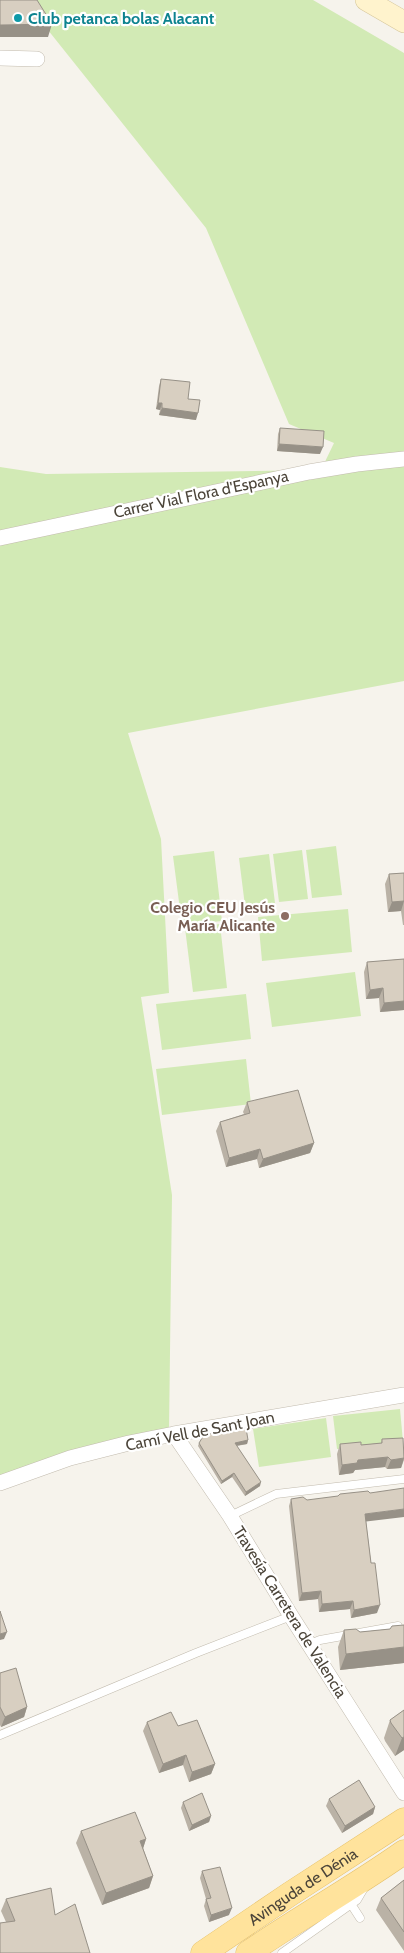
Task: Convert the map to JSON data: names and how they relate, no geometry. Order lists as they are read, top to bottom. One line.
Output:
{"streets":{"main road":["Avinguda de Dénia"],"street":["Carrer Vial Flora d'Espanya","Camí Vell de Sant Joan","Travesía Carretera de Valencia"]},"crossings":[["Camí Vell de Sant Joan","Travesía Carretera de Valencia"]],"places":["Club petanca bolas Alacant","Colegio CEU Jesús María Alicante"]}
